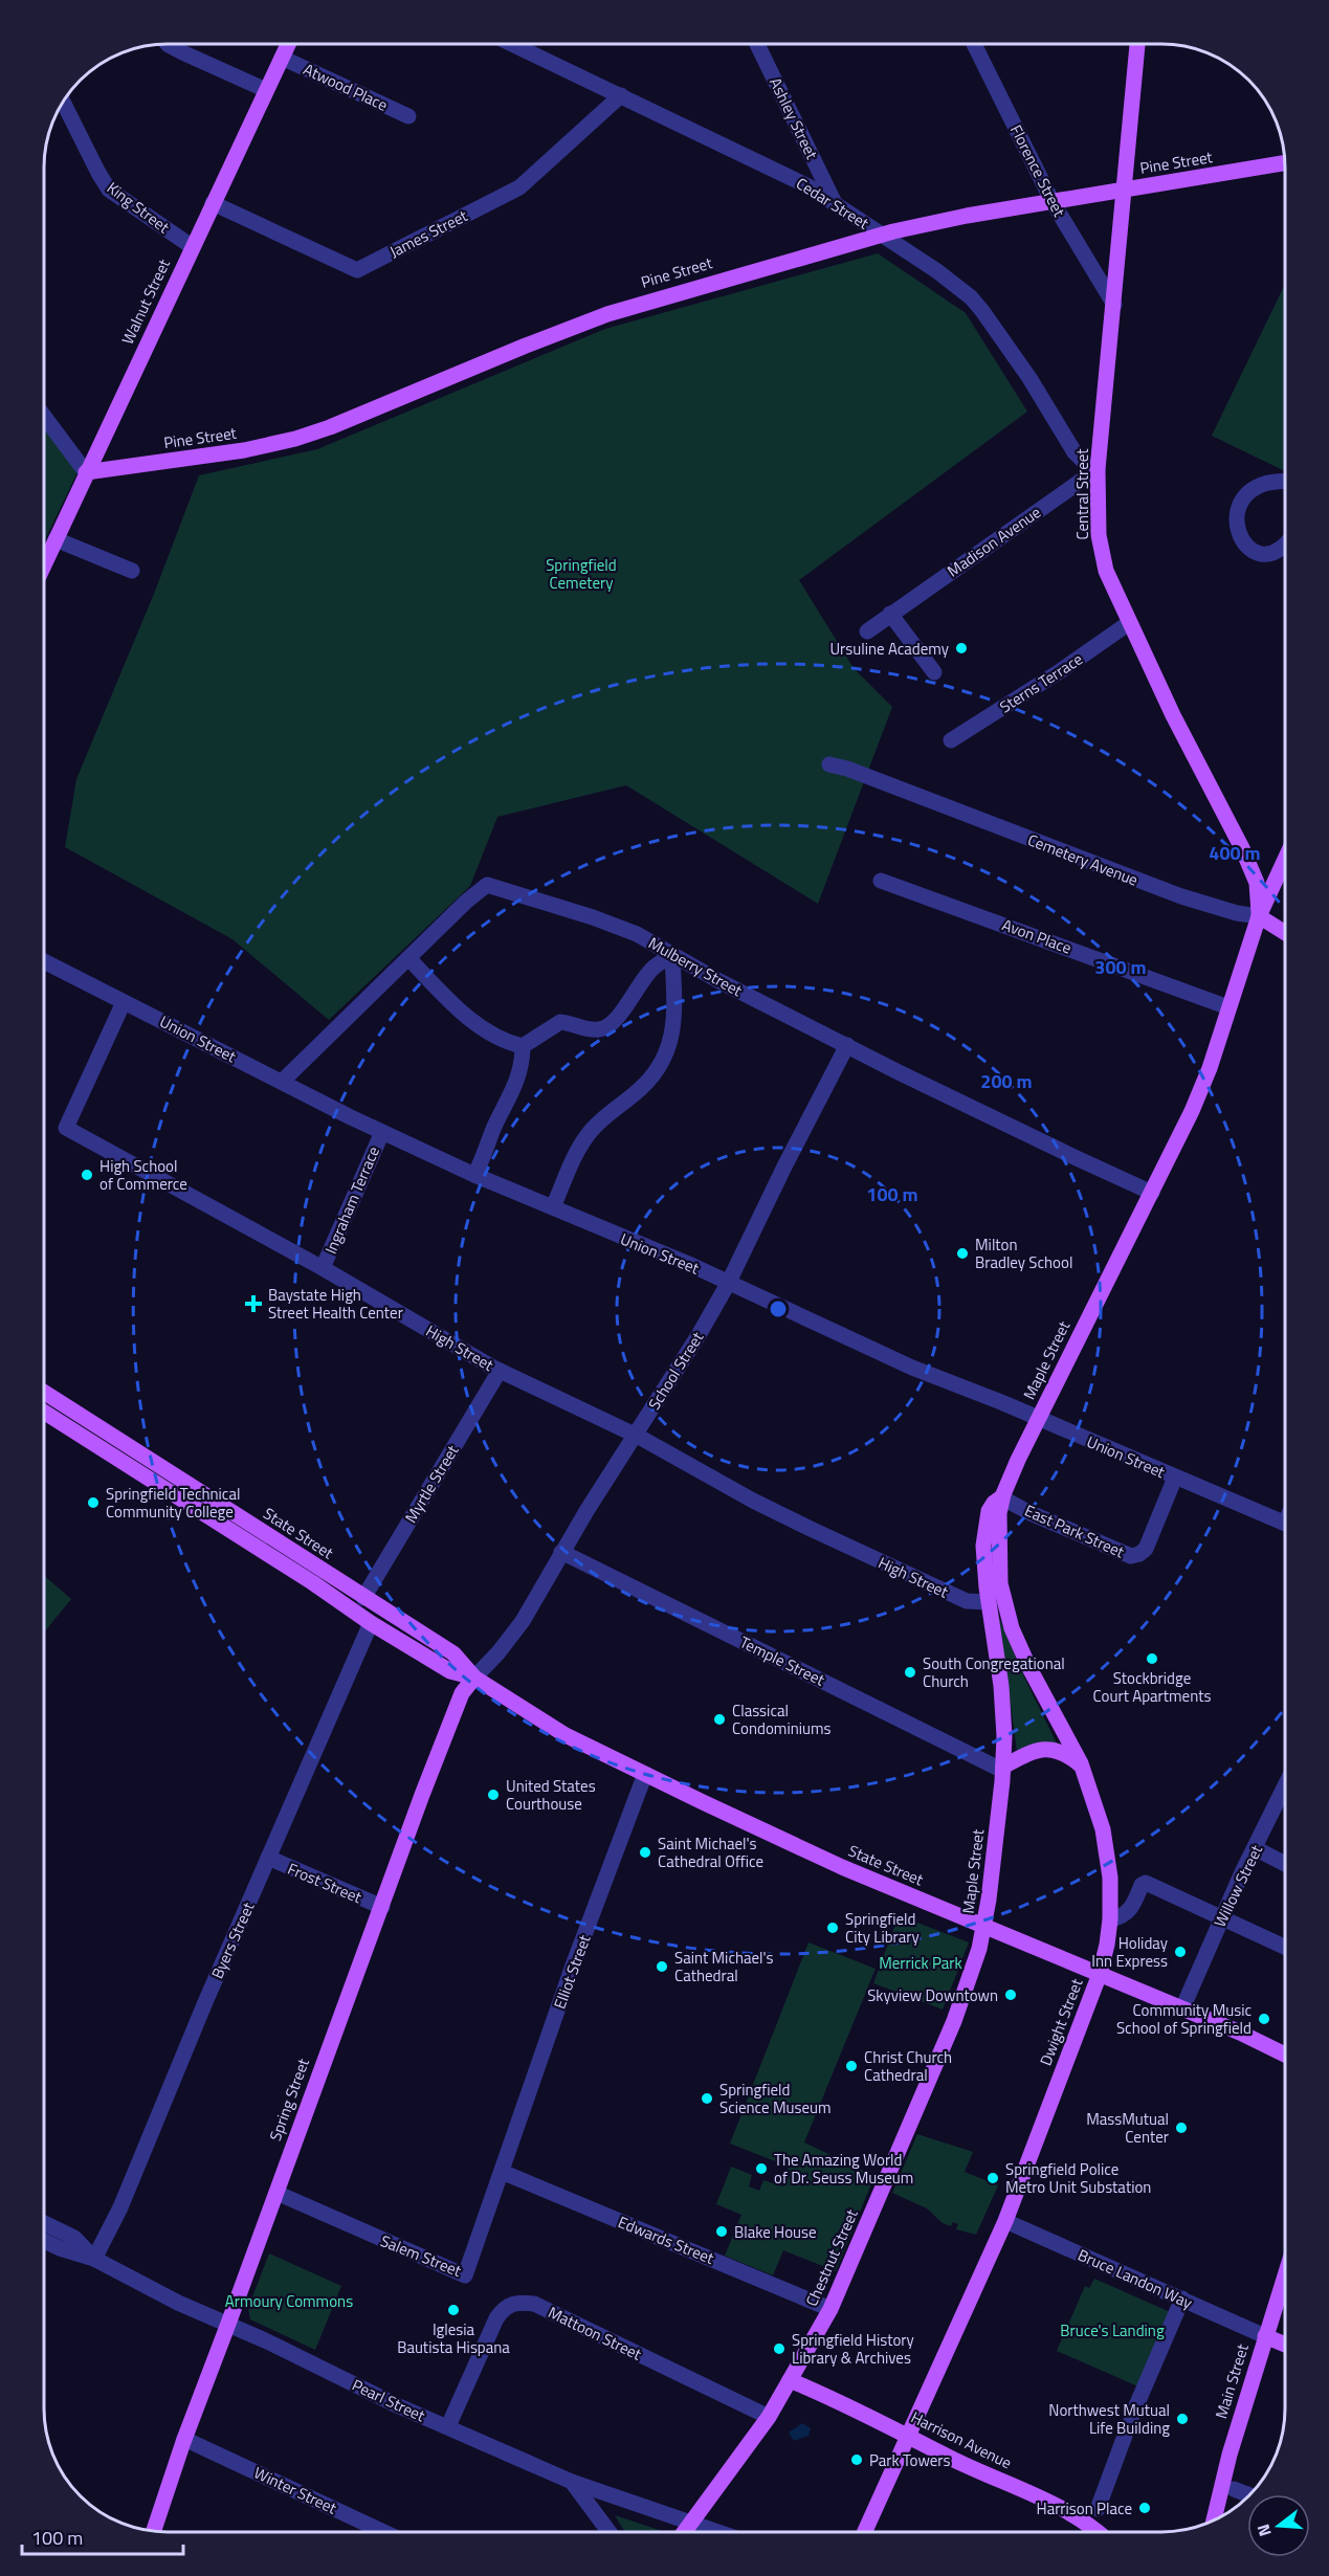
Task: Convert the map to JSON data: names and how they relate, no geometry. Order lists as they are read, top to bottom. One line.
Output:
{"streets":{"main road":["Pine Street","Walnut Street","Central Street","Maple Street","State Street","Dwight Street","Spring Street","Chestnut Street","Main Street","Harrison Avenue"],"street":["Atwood Place","Ashley Street","Florence Street","Cedar Street","King Street","James Street","Madison Avenue","Sterns Terrace","Cemetery Avenue","Avon Place","Mulberry Street","Union Street","Ingraham Terrace","High Street","School Street","Myrtle Street","East Park Street","Temple Street","Frost Street","Willow Street","Byers Street","Elliot Street","Edwards Street","Salem Street","Bruce Landon Way","Mattoon Street","Pearl Street","Winter Street"]},"crossings":[["Atwood Place","Walnut Street"],["Ashley Street","Cedar Street"],["Pine Street","Florence Street"],["Pine Street","Cedar Street"],["Pine Street","Walnut Street"],["Pine Street","Central Street"],["Florence Street","Central Street"],["Cedar Street","James Street"],["Cedar Street","Central Street"],["Cedar Street","Madison Avenue"],["King Street","Walnut Street"],["James Street","Walnut Street"],["Central Street","Madison Avenue"],["Central Street","Sterns Terrace"],["Central Street","Cemetery Avenue"],["Central Street","Maple Street"],["Cemetery Avenue","Maple Street"],["Avon Place","Maple Street"],["Mulberry Street","Union Street"],["Mulberry Street","Maple Street"],["Mulberry Street","School Street"],["Union Street","Ingraham Terrace"],["Union Street","High Street"],["Union Street","Maple Street"],["Union Street","School Street"],["Union Street","East Park Street"],["Ingraham Terrace","High Street"],["High Street","Maple Street"],["High Street","School Street"],["High Street","Myrtle Street"],["Maple Street","East Park Street"],["Maple Street","State Street"],["Maple Street","Temple Street"],["Maple Street","Dwight Street"],["Maple Street","Chestnut Street"],["School Street","State Street"],["School Street","Temple Street"],["School Street","Spring Street"],["Myrtle Street","State Street"],["East Park Street","Dwight Street"],["State Street","Willow Street"],["State Street","Byers Street"],["State Street","Elliot Street"],["State Street","Dwight Street"],["State Street","Spring Street"],["State Street","Chestnut Street"],["Frost Street","Byers Street"],["Frost Street","Spring Street"],["Byers Street","Pearl Street"],["Elliot Street","Edwards Street"],["Elliot Street","Salem Street"],["Dwight Street","Bruce Landon Way"],["Dwight Street","Harrison Avenue"],["Spring Street","Salem Street"],["Spring Street","Pearl Street"],["Spring Street","Winter Street"],["Edwards Street","Salem Street"],["Edwards Street","Chestnut Street"],["Chestnut Street","Mattoon Street"],["Chestnut Street","Pearl Street"],["Chestnut Street","Harrison Avenue"],["Bruce Landon Way","Main Street"],["Mattoon Street","Pearl Street"]],"parks":["Springfield Cemetery","Merrick Park","Armoury Commons","Bruce's Landing"],"places":{"other":["Ursuline Academy","High School of Commerce","Milton Bradley School","Springfield Technical Community College","Stockbridge Court Apartments","South Congregational Church","Classical Condominiums","United States Courthouse","Saint Michael's Cathedral Office","Springfield City Library","Holiday Inn Express","Saint Michael's Cathedral","Skyview Downtown","Community Music School of Springfield","Christ Church Cathedral","Springfield Science Museum","MassMutual Center","The Amazing World of Dr. Seuss Museum","Springfield Police Metro Unit Substation","Blake House","Iglesia Bautista Hispana","Springfield History Library & Archives","Northwest Mutual Life Building","Park Towers","Harrison Place"],"health":["Baystate High Street Health Center"]},"scale_bar":"100 m","north":"left","rings":["400 m","300 m","200 m","100 m"]}
